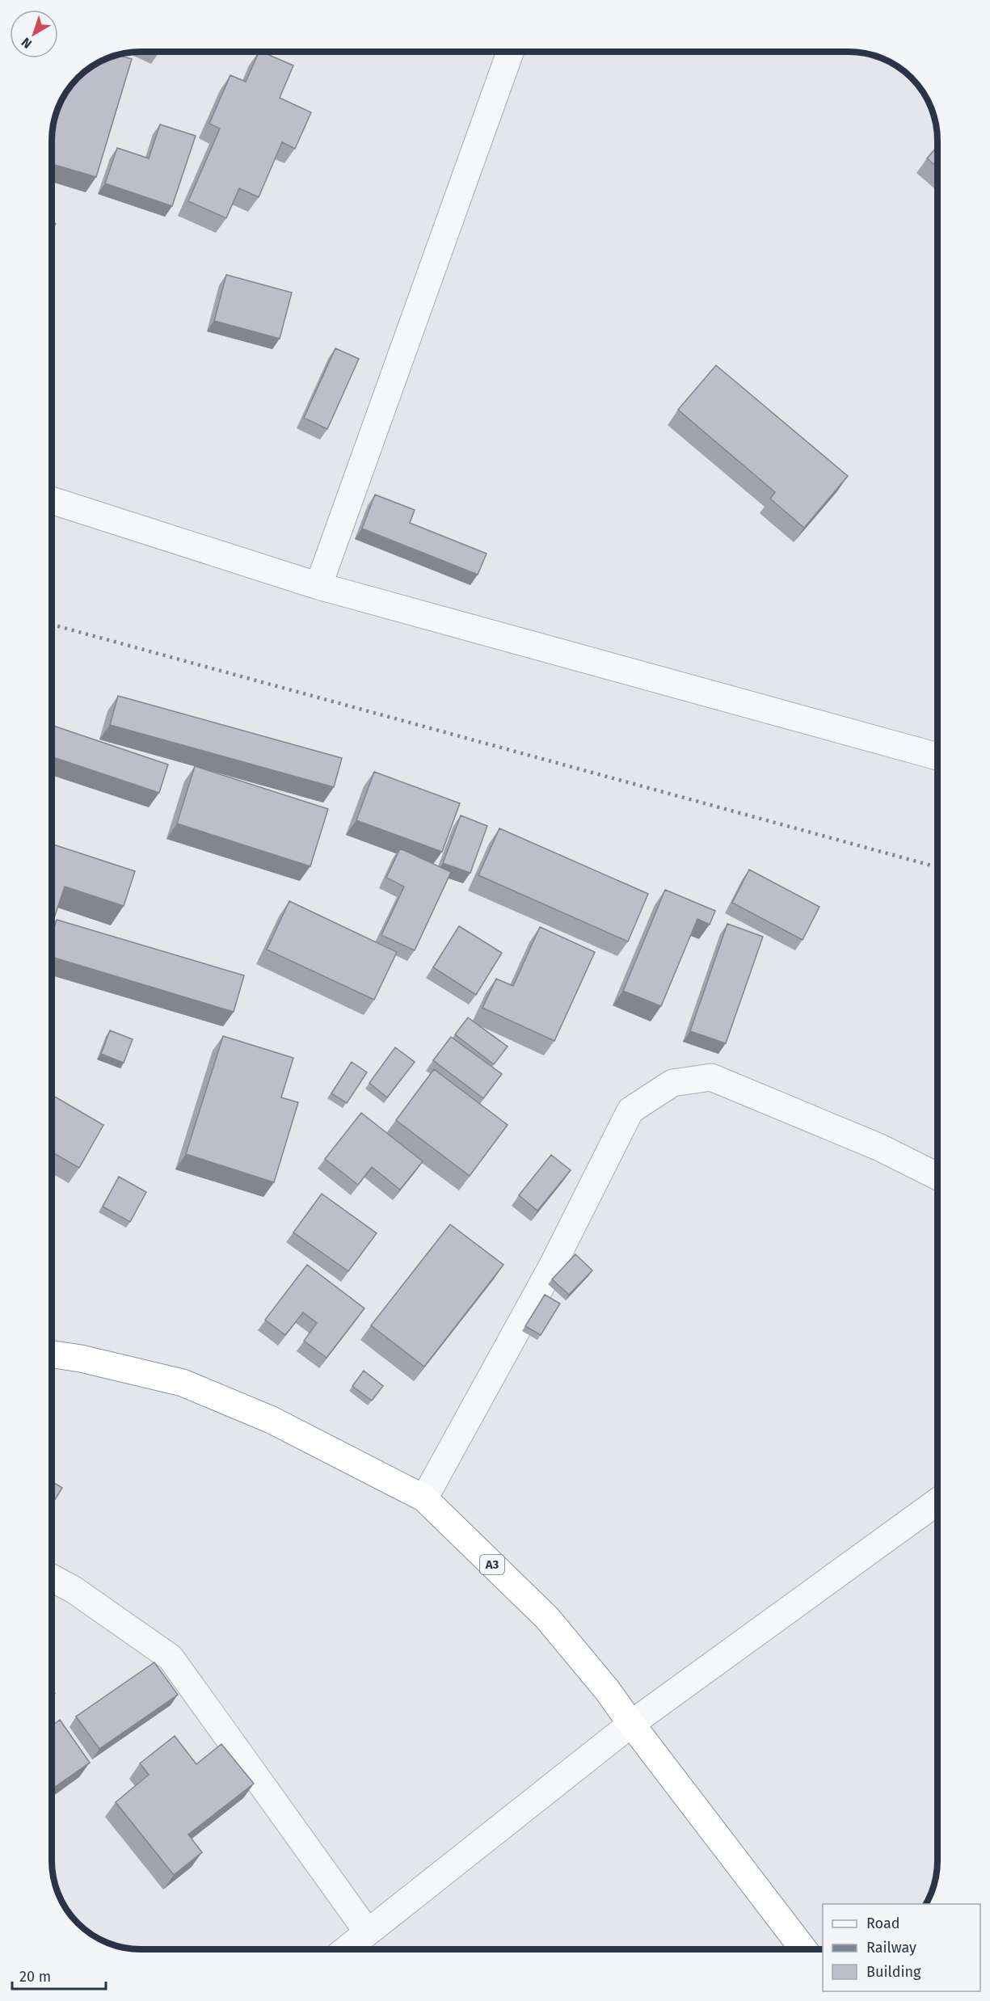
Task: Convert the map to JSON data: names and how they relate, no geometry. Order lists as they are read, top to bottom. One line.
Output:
{"streets":{"highway":["A3"]},"legend":["Road","Railway","Building"],"scale_bar":"20 m","north":"bottom left"}
